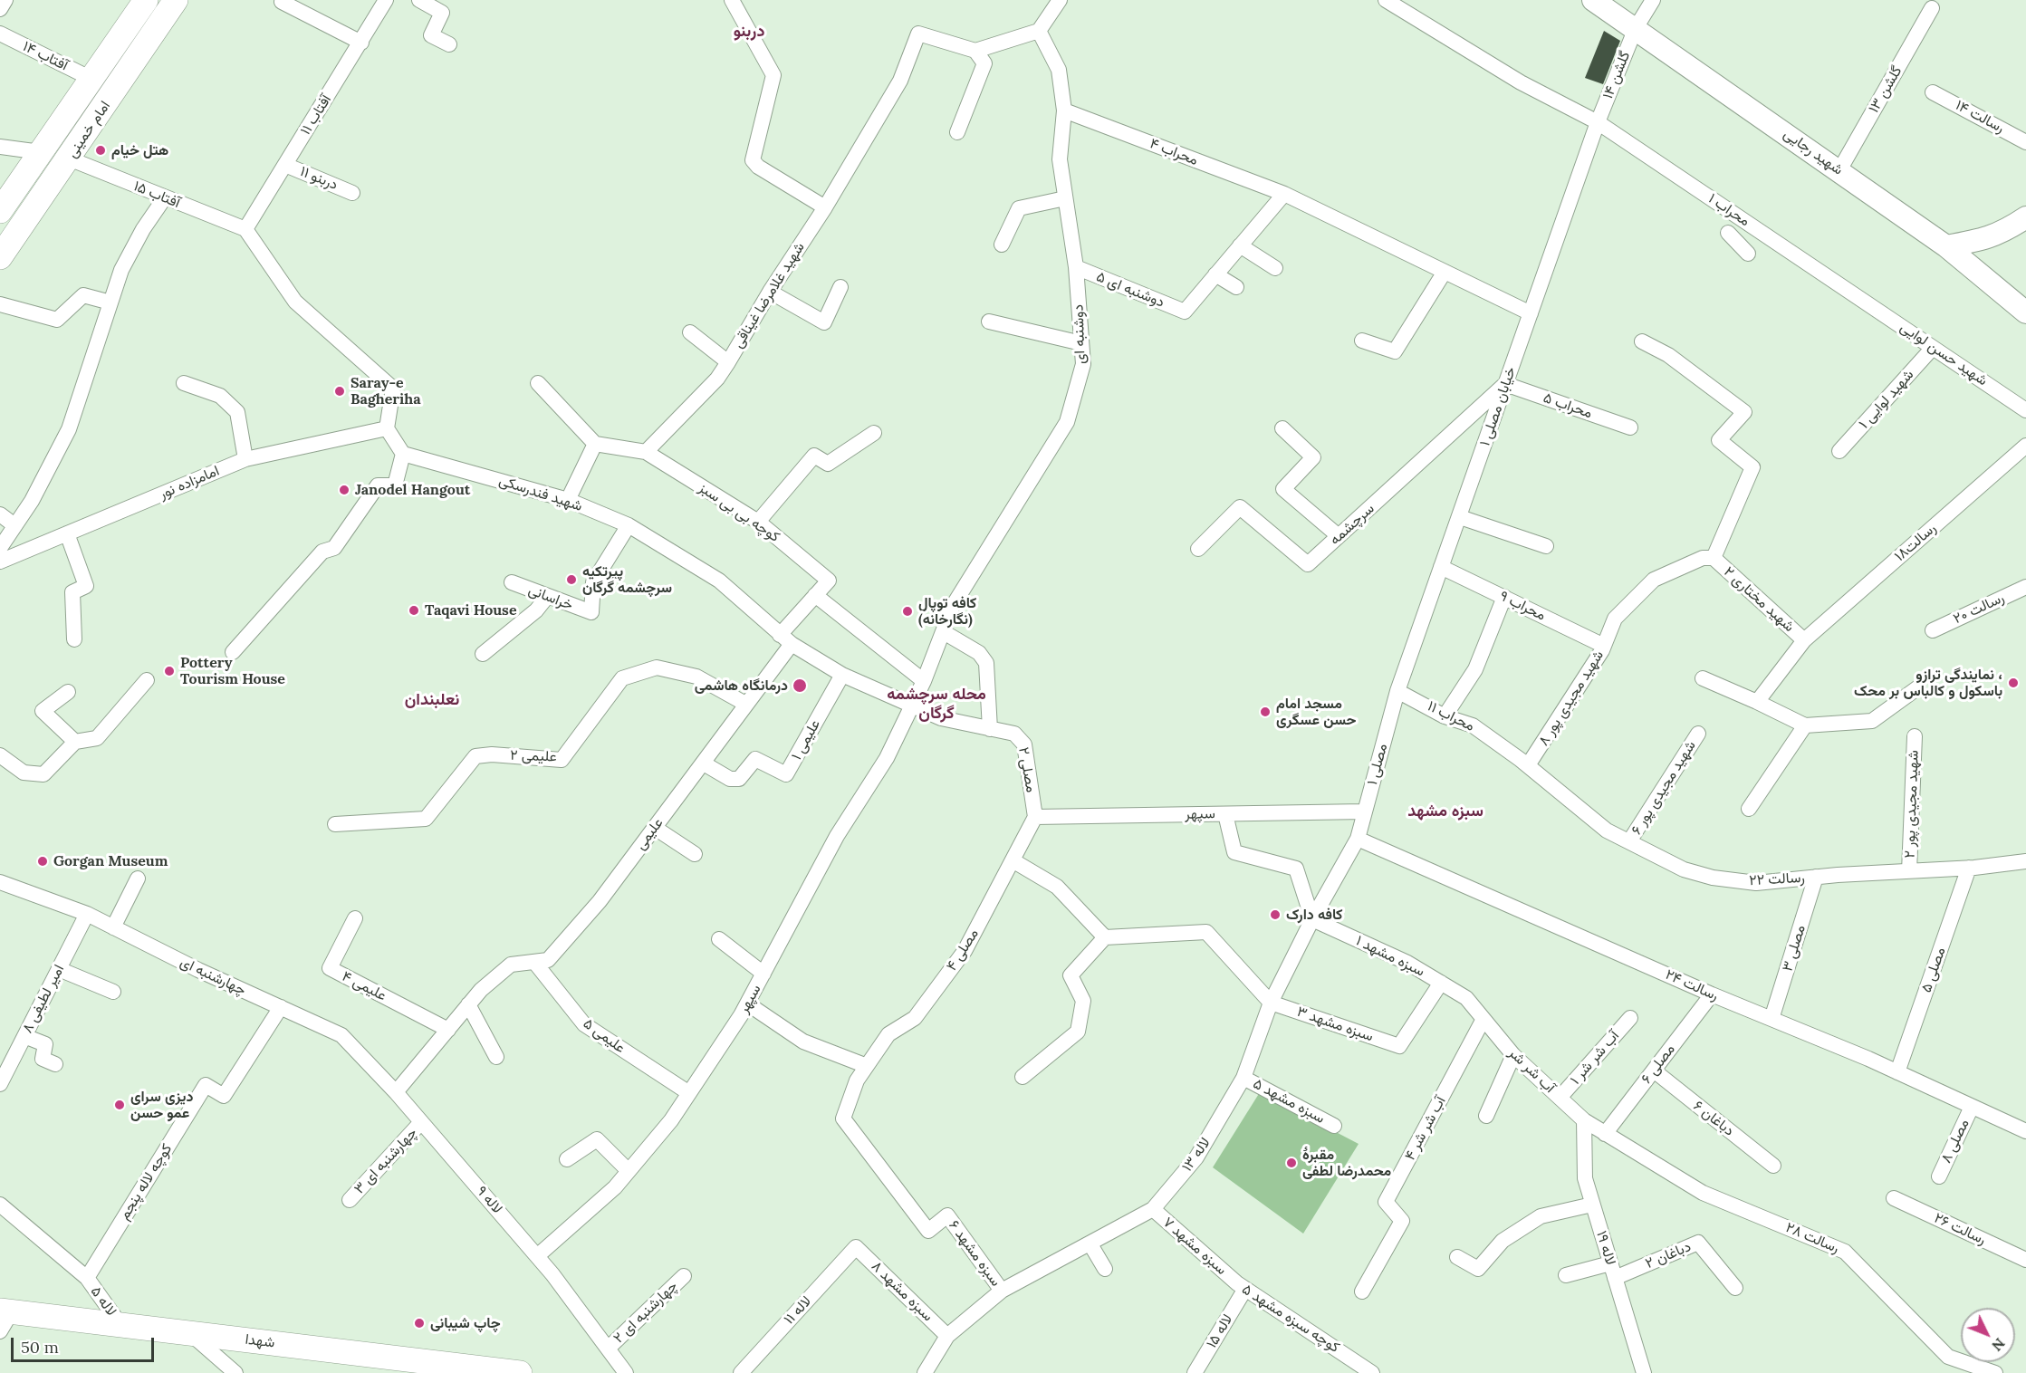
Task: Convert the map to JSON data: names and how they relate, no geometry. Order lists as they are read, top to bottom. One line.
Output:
{"streets":{"main road":["امام خمینی","شهید رجایی","شهدا"],"street":["آفتاب ۱۴","گلشن ۱۴","۱۳ گلشن","آفتاب ۱۱","۱۴ رسالت","۴ محراب","۱۱ دربنو","آفتاب ۱۵","۱ محراب","۵ دوشنبه ای","شهید غلامرضا غیناقی","دوشنبه ای","شهید حسن لوایی","۱ شهید لوایی","۵ محراب","خیابان مصلی ۱","امامزاده نور","شهید فندرسکی","کوچه بی بی سبز","سرچشمه","رسالت۱۸","خراسانی","۲ شهید مختاری","۹ محراب","۲۰ رسالت","۸ شهید مجیدی پور","۱۱ محراب","۱ علیمی","۲ علیمی","۱ مصلی","۲ مصلی","۶ شهید مجیدی پور","۲ شهید مجیدی پور","سپهر","علیمی","۲۲ رسالت","۳ مصلی","۴ مصلی","۱ سبزه مشهد","۵ مصلی","چهارشنبه ای","۲۴ رسالت","۴ علیمی","۸ امیر لطیفی","۳ سبزه مشهد","۵ علیمی","۱ آب شر شر","۶ مصلی","آب شر شر","۵ سبزه مشهد","۶ دباغان","۴ آب شر شر","۸ مصلی","لاله ۱۳","۳ چهارشنبه ای","کوچه لاله پنجم","۹ لاله","۲۶ رسالت","۲۸ رسالت","۷ سبزه مشهد","۱۹ لاله","۶ سبزه مشهد","۲ دباغان","۸ سبزه مشهد","لاله ۵","۱۱ لاله","۲ چهارشنبه ای","کوچه سبزه مشهد ۵","۱۵ لاله"]},"crossings":[["آفتاب ۱۴","امام خمینی"],["گلشن ۱۴","شهید رجایی"],["گلشن ۱۴","۱ محراب"],["گلشن ۱۴","خیابان مصلی ۱"],["۱۳ گلشن","شهید رجایی"],["آفتاب ۱۱","۱۱ دربنو"],["آفتاب ۱۱","آفتاب ۱۵"],["امام خمینی","آفتاب ۱۵"],["۴ محراب","دوشنبه ای"],["۴ محراب","خیابان مصلی ۱"],["۱ محراب","شهید حسن لوایی"],["۱ محراب","خیابان مصلی ۱"],["۵ دوشنبه ای","دوشنبه ای"],["شهید غلامرضا غیناقی","کوچه بی بی سبز"],["دوشنبه ای","شهید فندرسکی"],["دوشنبه ای","۲ مصلی"],["دوشنبه ای","سپهر"],["شهید حسن لوایی","۱ شهید لوایی"],["۵ محراب","خیابان مصلی ۱"],["۵ محراب","سرچشمه"],["خیابان مصلی ۱","سرچشمه"],["خیابان مصلی ۱","۹ محراب"],["خیابان مصلی ۱","۱۱ محراب"],["خیابان مصلی ۱","۱ مصلی"],["شهید فندرسکی","خراسانی"],["شهید فندرسکی","۱ علیمی"],["شهید فندرسکی","۲ مصلی"],["شهید فندرسکی","سپهر"],["شهید فندرسکی","علیمی"],["کوچه بی بی سبز","علیمی"],["رسالت۱۸","۲ شهید مختاری"],["۲ شهید مختاری","۸ شهید مجیدی پور"],["۹ محراب","۸ شهید مجیدی پور"],["۸ شهید مجیدی پور","۱۱ محراب"],["۸ شهید مجیدی پور","۲۲ رسالت"],["۱۱ محراب","۱ مصلی"],["۱۱ محراب","۲۲ رسالت"],["۱ علیمی","علیمی"],["۲ علیمی","علیمی"],["۱ مصلی","سپهر"],["۱ مصلی","۲۴ رسالت"],["۱ مصلی","لاله ۱۳"],["۲ مصلی","سپهر"],["۲ مصلی","۴ مصلی"],["۶ شهید مجیدی پور","۲۲ رسالت"],["۲ شهید مجیدی پور","۲۲ رسالت"],["سپهر","۴ مصلی"],["سپهر","۵ علیمی"],["سپهر","۹ لاله"],["علیمی","۵ علیمی"],["۲۲ رسالت","۳ مصلی"],["۲۲ رسالت","۵ مصلی"],["۳ مصلی","۲۴ رسالت"],["۴ مصلی","۶ سبزه مشهد"],["۱ سبزه مشهد","۳ سبزه مشهد"],["۱ سبزه مشهد","آب شر شر"],["۱ سبزه مشهد","لاله ۱۳"],["۵ مصلی","۲۴ رسالت"],["چهارشنبه ای","۸ امیر لطیفی"],["چهارشنبه ای","کوچه لاله پنجم"],["چهارشنبه ای","۹ لاله"],["۲۴ رسالت","۶ مصلی"],["۲۴ رسالت","۸ مصلی"],["۲۴ رسالت","لاله ۱۳"],["۳ سبزه مشهد","لاله ۱۳"],["۱ آب شر شر","آب شر شر"],["۶ مصلی","آب شر شر"],["۶ مصلی","۶ دباغان"],["۶ مصلی","۲۸ رسالت"],["آب شر شر","۴ آب شر شر"],["آب شر شر","۲۸ رسالت"],["آب شر شر","۱۹ لاله"],["۵ سبزه مشهد","لاله ۱۳"],["لاله ۱۳","۷ سبزه مشهد"],["لاله ۱۳","۶ سبزه مشهد"],["لاله ۱۳","۸ سبزه مشهد"],["۳ چهارشنبه ای","۹ لاله"],["کوچه لاله پنجم","لاله ۵"],["۹ لاله","۲ چهارشنبه ای"],["۷ سبزه مشهد","کوچه سبزه مشهد ۵"],["۷ سبزه مشهد","۱۵ لاله"],["۱۹ لاله","۲ دباغان"],["۸ سبزه مشهد","۱۱ لاله"],["لاله ۵","شهدا"],["کوچه سبزه مشهد ۵","۱۵ لاله"]],"districts":["دربنو","محله سرچشمه گرگان","نعلبندان","سبزه مشهد"],"places":["هتل خیام","Saray-e Bagheriha","Janodel Hangout","پیرتکیه سرچشمه گرگان","Taqavi House","کافه توپال (نگارخانه)","Pottery Tourism House","نمایندگی ترازو ، باسکول و کالباس بر محک","درمانگاه هاشمی","مسجد امام حسن عسگری","Gorgan Museum","کافه دارک","دیزی سرای عمو حسن","مقبرهٔ محمدرضا لطفی","چاپ شیبانی"],"scale_bar":"50 m","north":"bottom right"}
